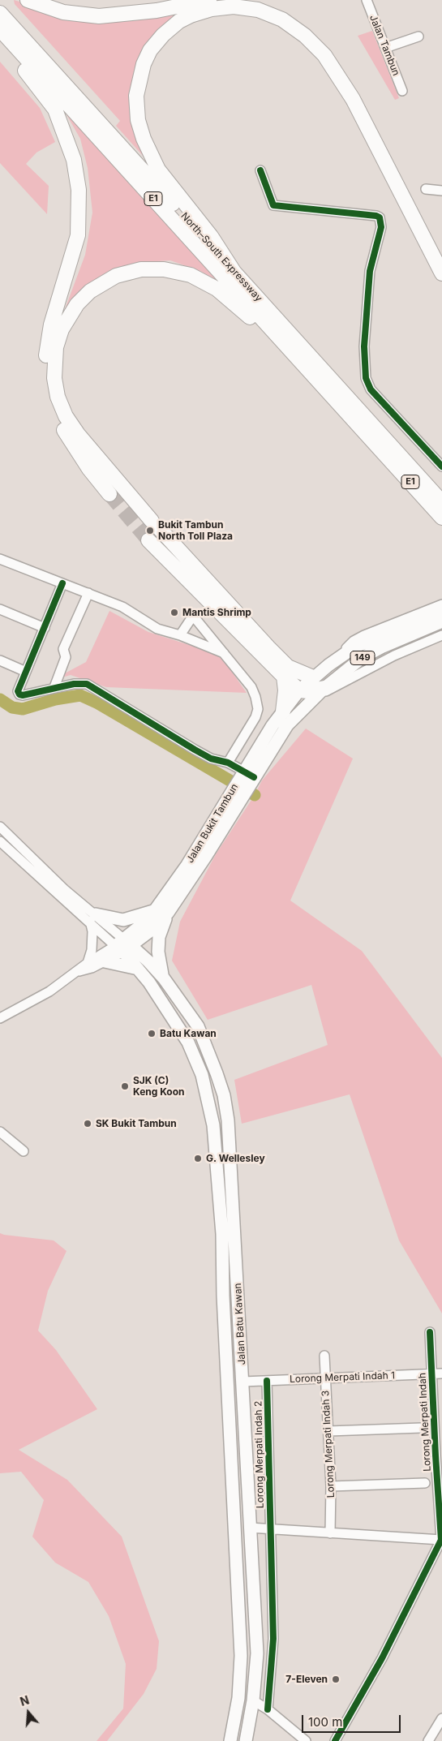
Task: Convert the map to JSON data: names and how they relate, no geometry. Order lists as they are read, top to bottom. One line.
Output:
{"streets":{"highway":["E1","North–South Expressway"],"main road":["149","Jalan Bukit Tambun","Jalan Batu Kawan"],"street":["Jalan Tambun","Lorong Merpati Indah 1","Lorong Merpati Indah","Lorong Merpati Indah 3","Lorong Merpati Indah 2"]},"crossings":[["Jalan Bukit Tambun","Jalan Batu Kawan"],["Jalan Batu Kawan","Lorong Merpati Indah 1"],["Lorong Merpati Indah 1","Lorong Merpati Indah"],["Lorong Merpati Indah 1","Lorong Merpati Indah 3"],["Lorong Merpati Indah 1","Lorong Merpati Indah 2"]],"places":["Bukit Tambun North Toll Plaza","Mantis Shrimp","Batu Kawan","SJK (C) Keng Koon","SK Bukit Tambun","G. Wellesley","7-Eleven"],"scale_bar":"100 m","north":"top"}
